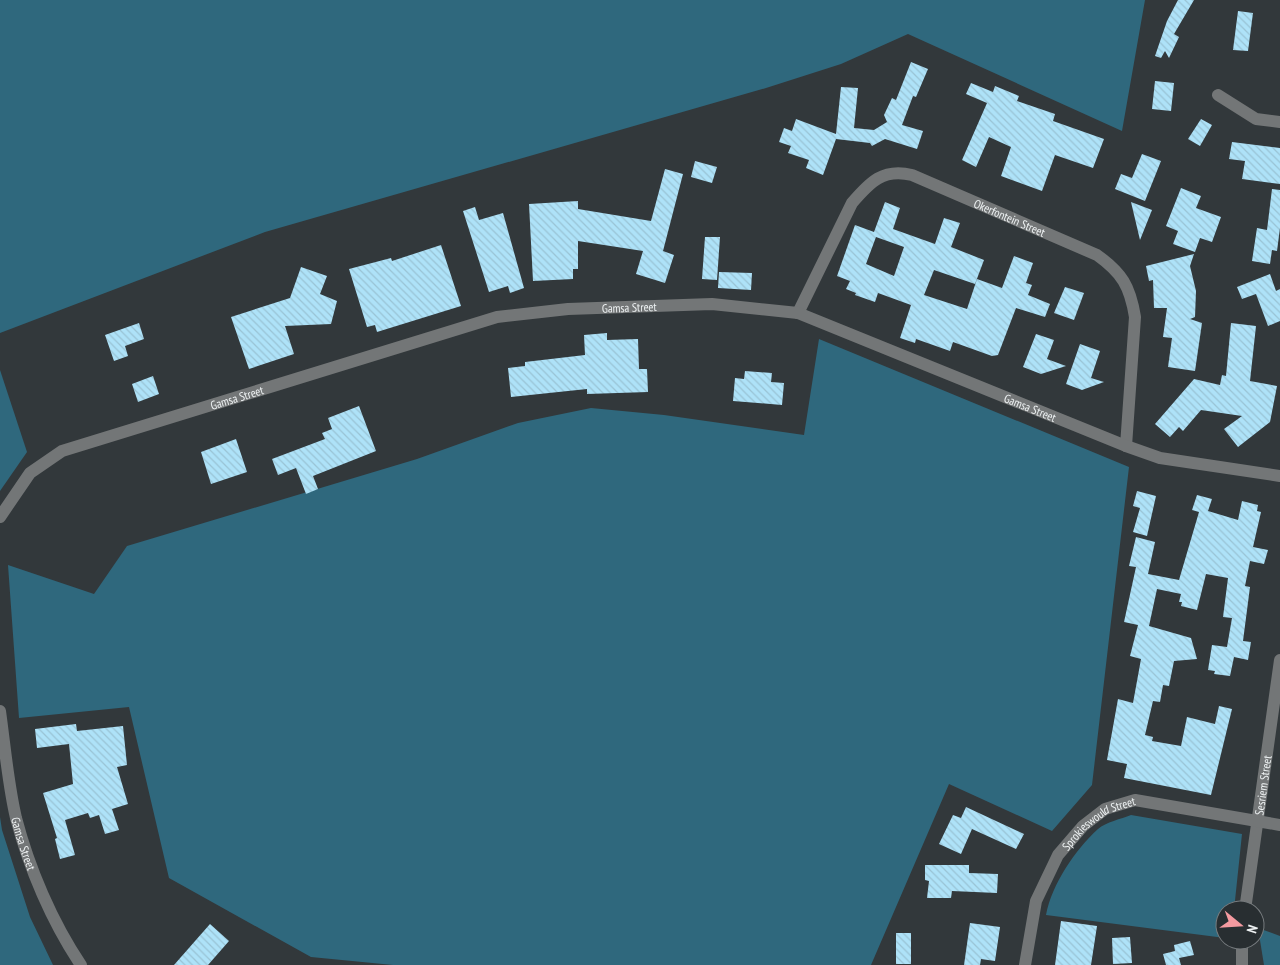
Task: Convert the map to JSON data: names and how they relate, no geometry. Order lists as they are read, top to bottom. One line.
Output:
{"streets":{"street":["Okerfontein Street","Gamsa Street","Sesriem Street","Sprokieswould Street"]},"crossings":[["Okerfontein Street","Gamsa Street"],["Sesriem Street","Sprokieswould Street"]],"north":"right"}
